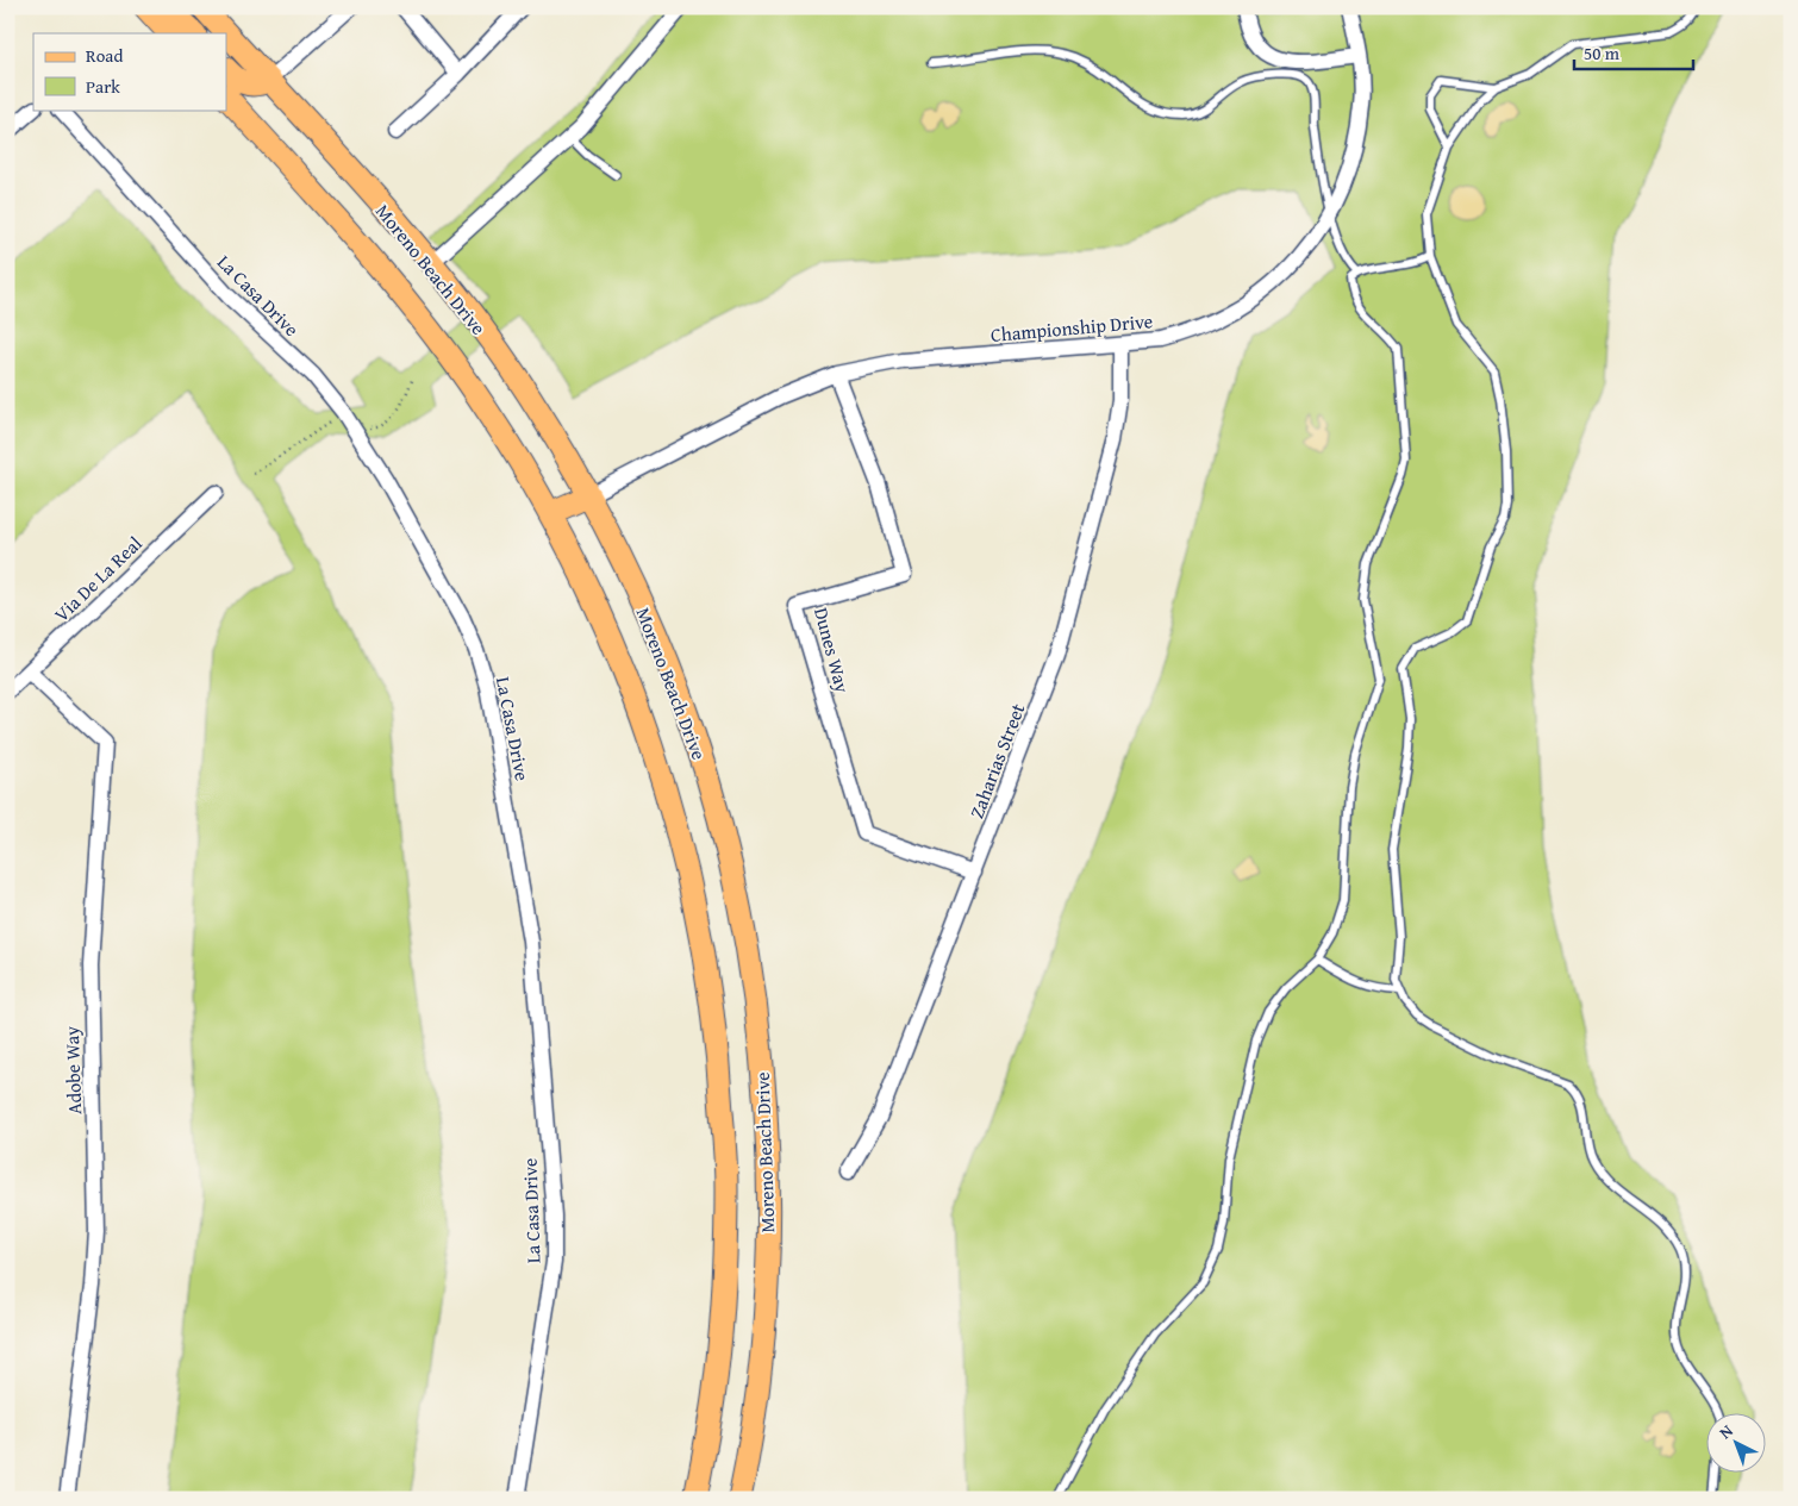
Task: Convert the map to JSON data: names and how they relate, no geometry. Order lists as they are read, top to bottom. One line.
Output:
{"streets":{"main road":["Moreno Beach Drive"],"street":["La Casa Drive","Championship Drive","Via De La Real","Dunes Way","Zaharias Street","Adobe Way"]},"crossings":[["Moreno Beach Drive","Championship Drive"],["Championship Drive","Dunes Way"],["Championship Drive","Zaharias Street"],["Via De La Real","Adobe Way"],["Dunes Way","Zaharias Street"]],"legend":["Road","Park"],"scale_bar":"50 m","north":"top left"}
